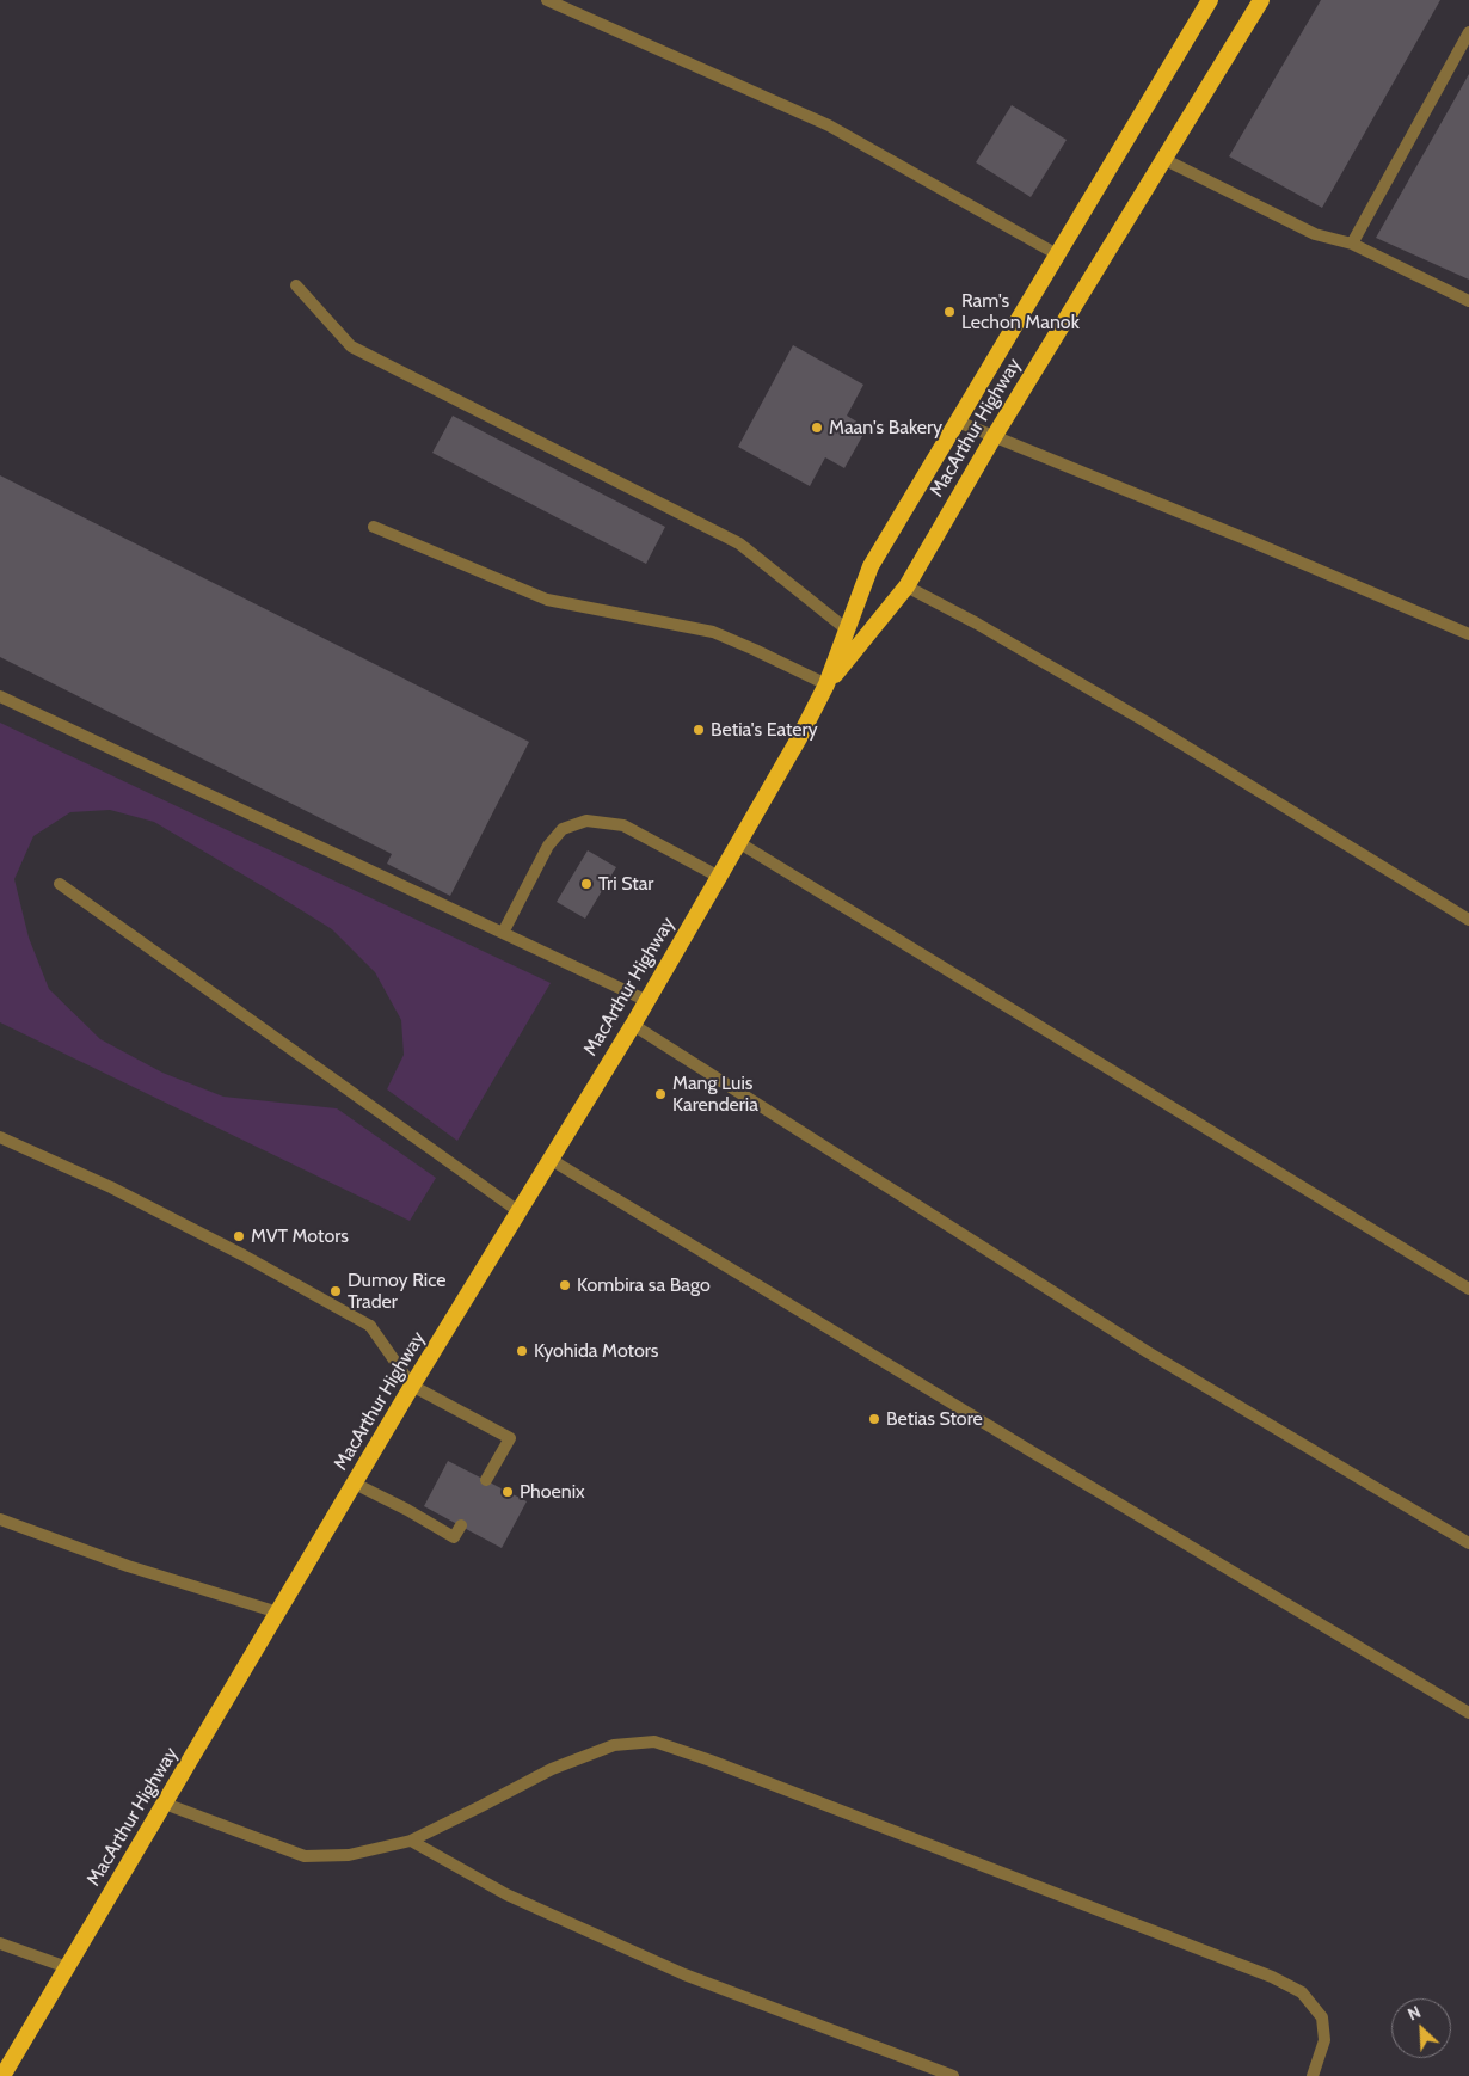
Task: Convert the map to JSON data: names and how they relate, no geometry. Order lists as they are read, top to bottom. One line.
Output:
{"streets":{"highway":["MacArthur Highway"]},"places":["Ram's Lechon Manok","Maan's Bakery","Betia's Eatery","Tri Star","Mang Luis Karenderia","MVT Motors","Kombira sa Bago","Dumoy Rice Trader","Kyohida Motors","Betias Store","Phoenix"],"north":"top left"}
